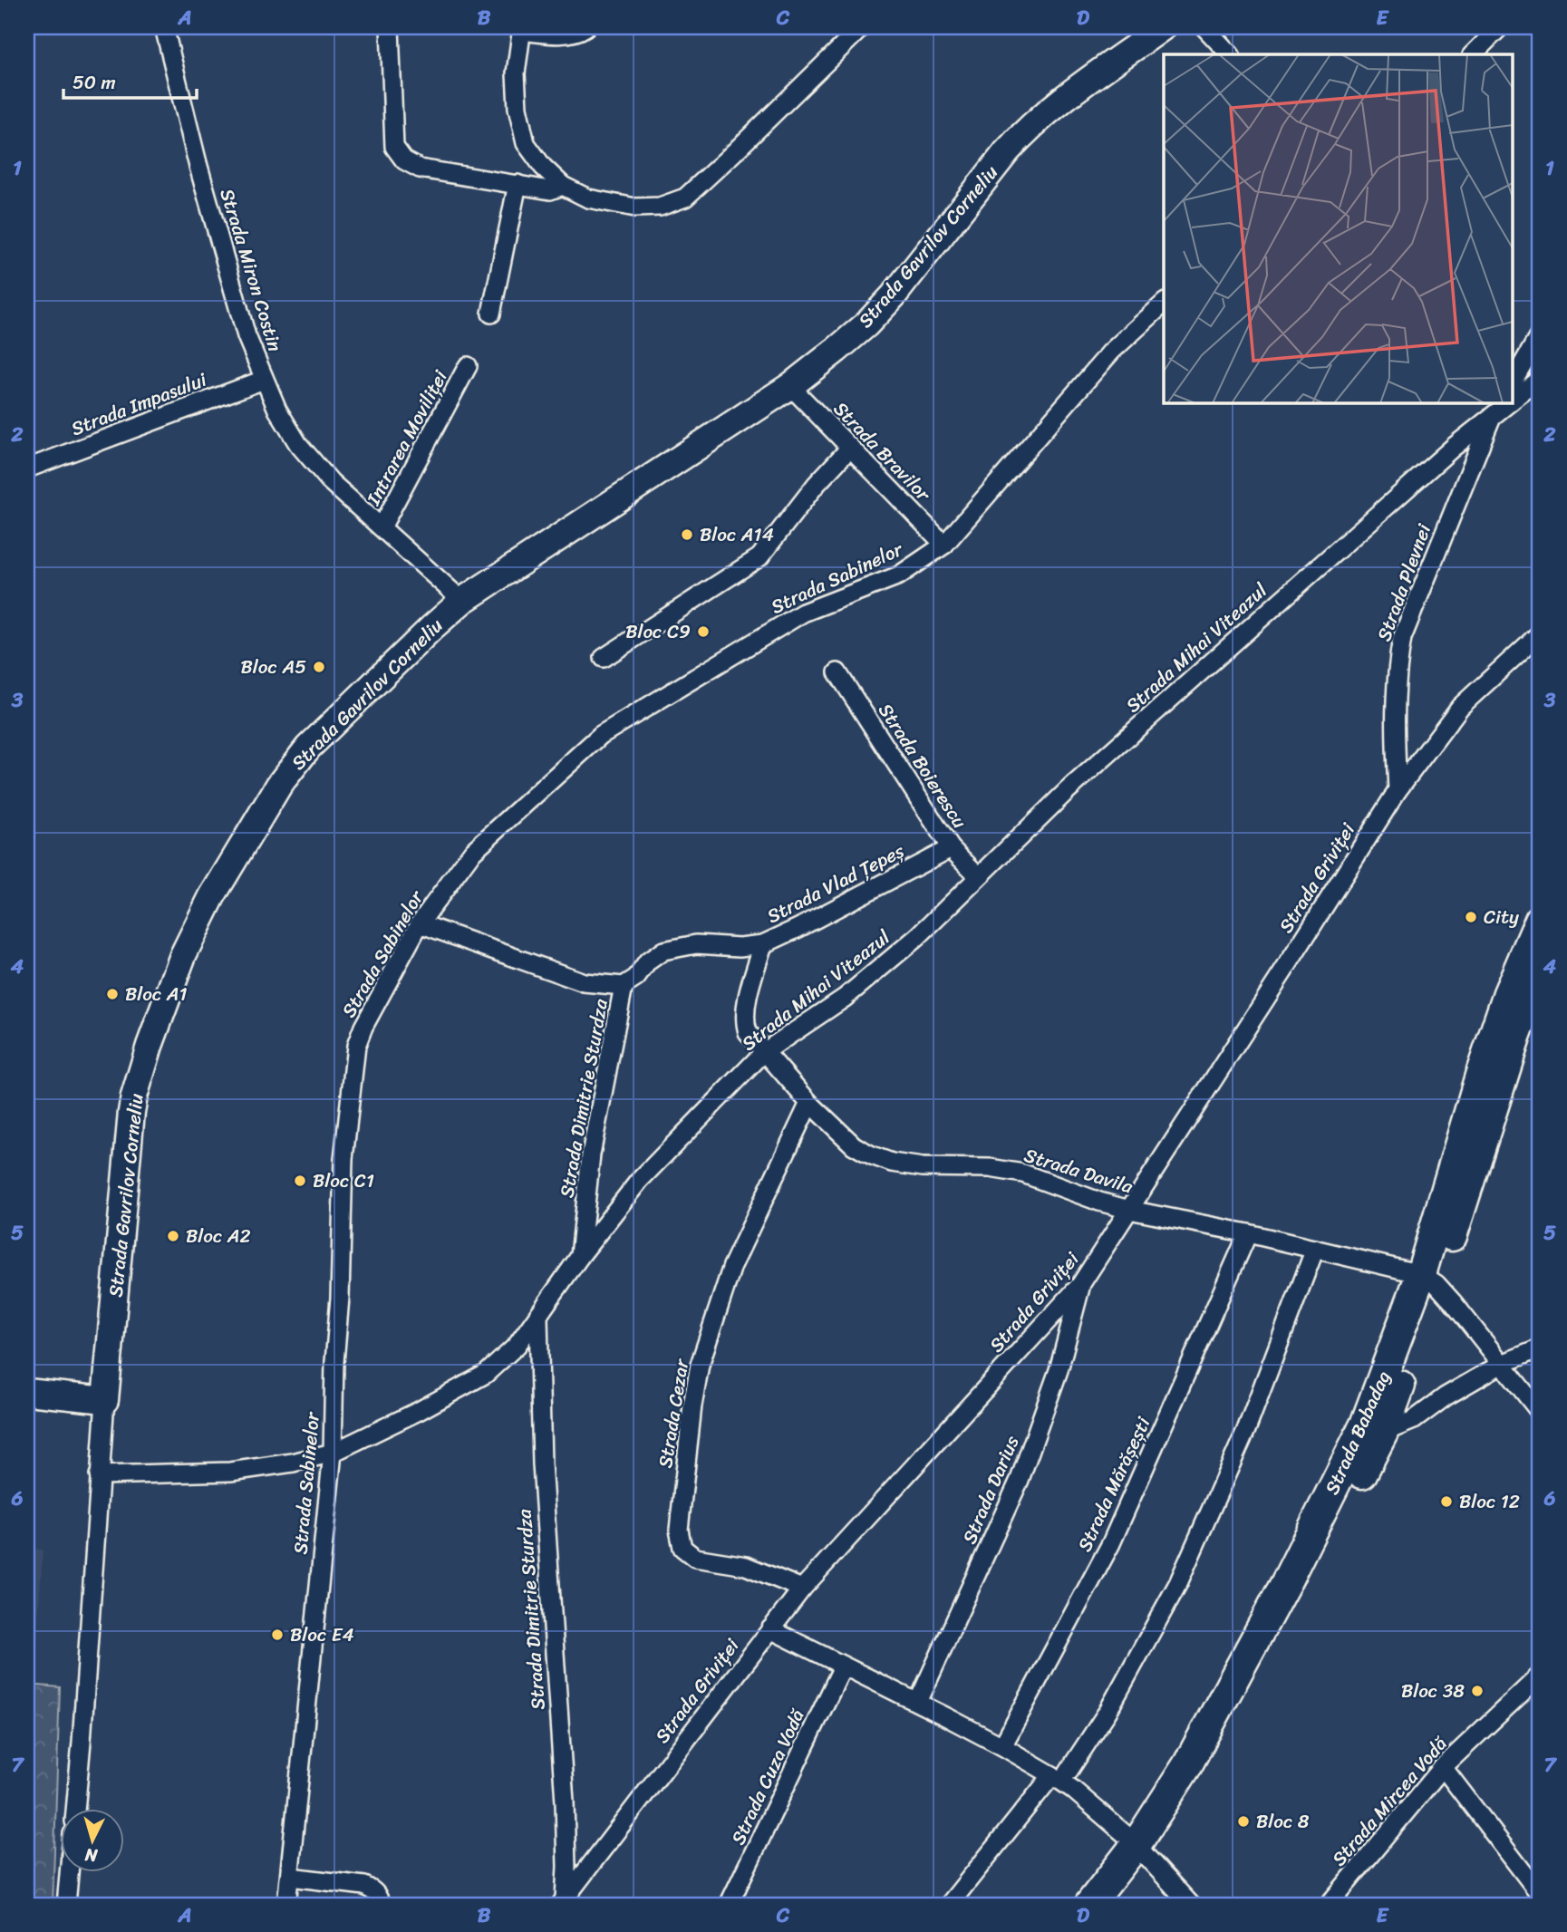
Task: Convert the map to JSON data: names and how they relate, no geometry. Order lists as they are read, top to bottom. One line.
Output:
{"streets":{"main road":["Strada Babadag"],"street":["Strada Gavrilov Corneliu","Strada Miron Costin","Strada Impasului","Intrarea Moviliței","Strada Bravilor","Strada Sabinelor","Strada Plevnei","Strada Mihai Viteazul","Strada Boierescu","Strada Griviței","Strada Vlad Țepeș","Strada Dimitrie Sturdza","Strada Davila","Strada Cezar","Strada Mărășești","Strada Darius","Strada Cuza Vodă","Strada Mircea Vodă"]},"crossings":[["Strada Gavrilov Corneliu","Strada Miron Costin"],["Strada Gavrilov Corneliu","Strada Bravilor"],["Strada Gavrilov Corneliu","Strada Mihai Viteazul"],["Strada Miron Costin","Strada Impasului"],["Strada Miron Costin","Intrarea Moviliței"],["Strada Bravilor","Strada Sabinelor"],["Strada Sabinelor","Strada Mihai Viteazul"],["Strada Plevnei","Strada Mihai Viteazul"],["Strada Plevnei","Strada Griviței"],["Strada Mihai Viteazul","Strada Boierescu"],["Strada Mihai Viteazul","Strada Dimitrie Sturdza"],["Strada Mihai Viteazul","Strada Davila"],["Strada Boierescu","Strada Vlad Țepeș"],["Strada Griviței","Strada Dimitrie Sturdza"],["Strada Griviței","Strada Davila"],["Strada Griviței","Strada Cezar"],["Strada Griviței","Strada Darius"],["Strada Vlad Țepeș","Strada Dimitrie Sturdza"],["Strada Vlad Țepeș","Strada Davila"],["Strada Davila","Strada Cezar"],["Strada Davila","Strada Babadag"],["Strada Davila","Strada Mărășești"]],"places":["Bloc A14","Bloc C9","Bloc A5","City","Bloc A1","Bloc C1","Bloc A2","Bloc 12","Bloc E4","Bloc 38","Bloc 8"],"scale_bar":"50 m","north":"bottom","grid":{"columns":["A","B","C","D","E"],"rows":["1","2","3","4","5","6","7"]}}
